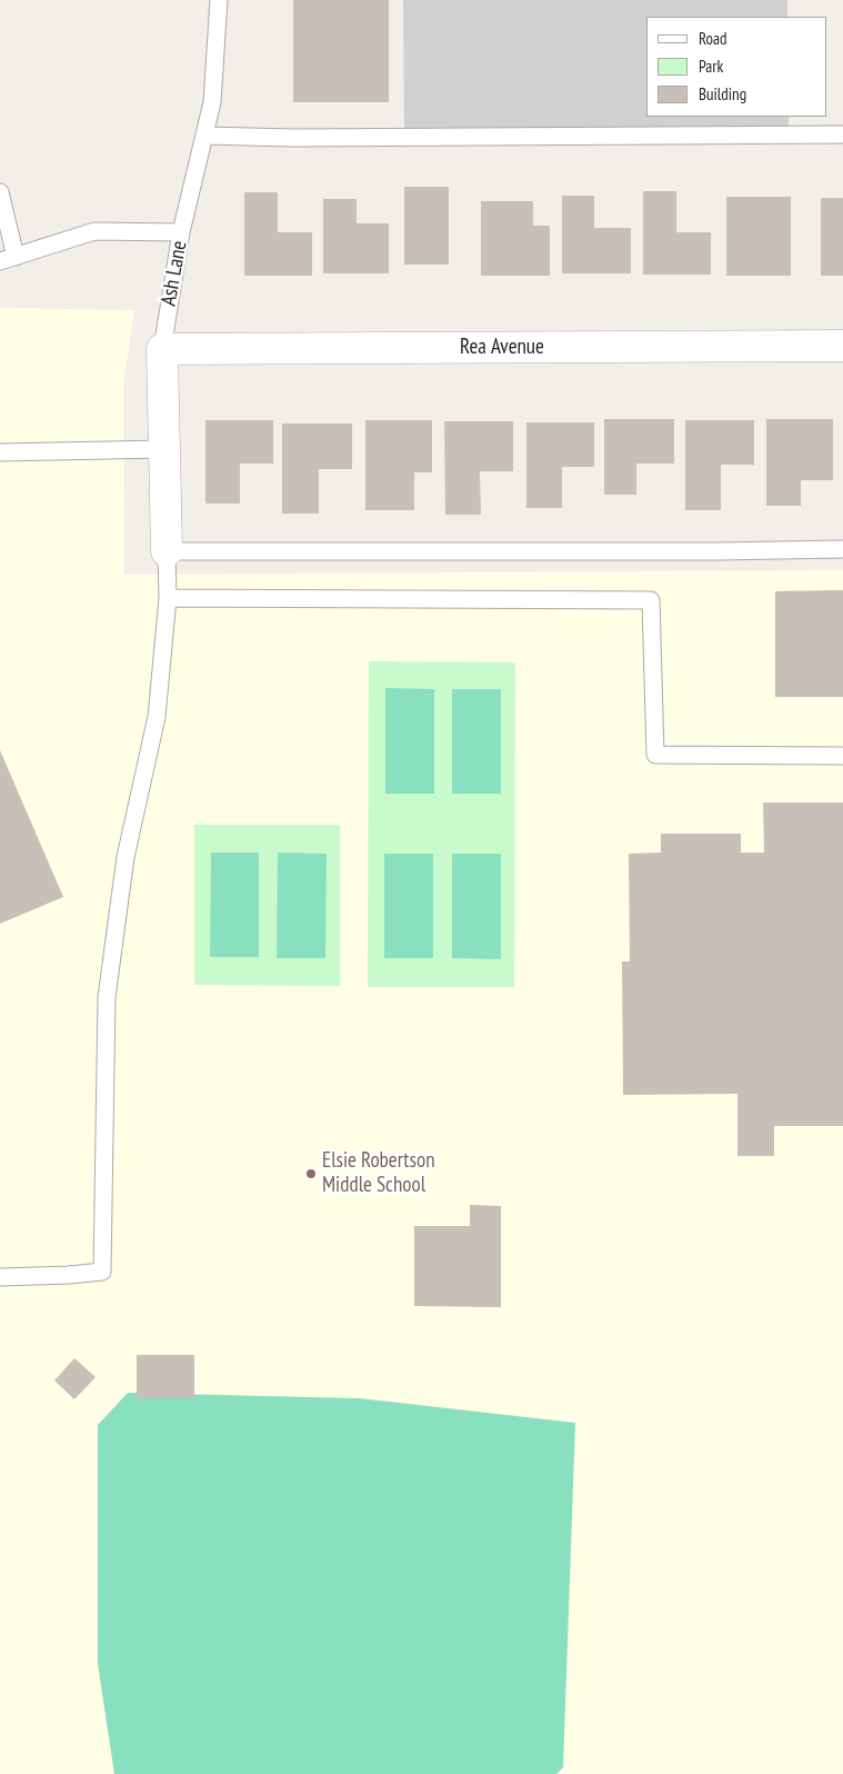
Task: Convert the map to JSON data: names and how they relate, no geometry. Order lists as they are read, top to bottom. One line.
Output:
{"streets":{"street":["Ash Lane","Rea Avenue"]},"crossings":[["Ash Lane","Rea Avenue"]],"places":["Elsie Robertson Middle School"],"legend":["Road","Park","Building"]}
